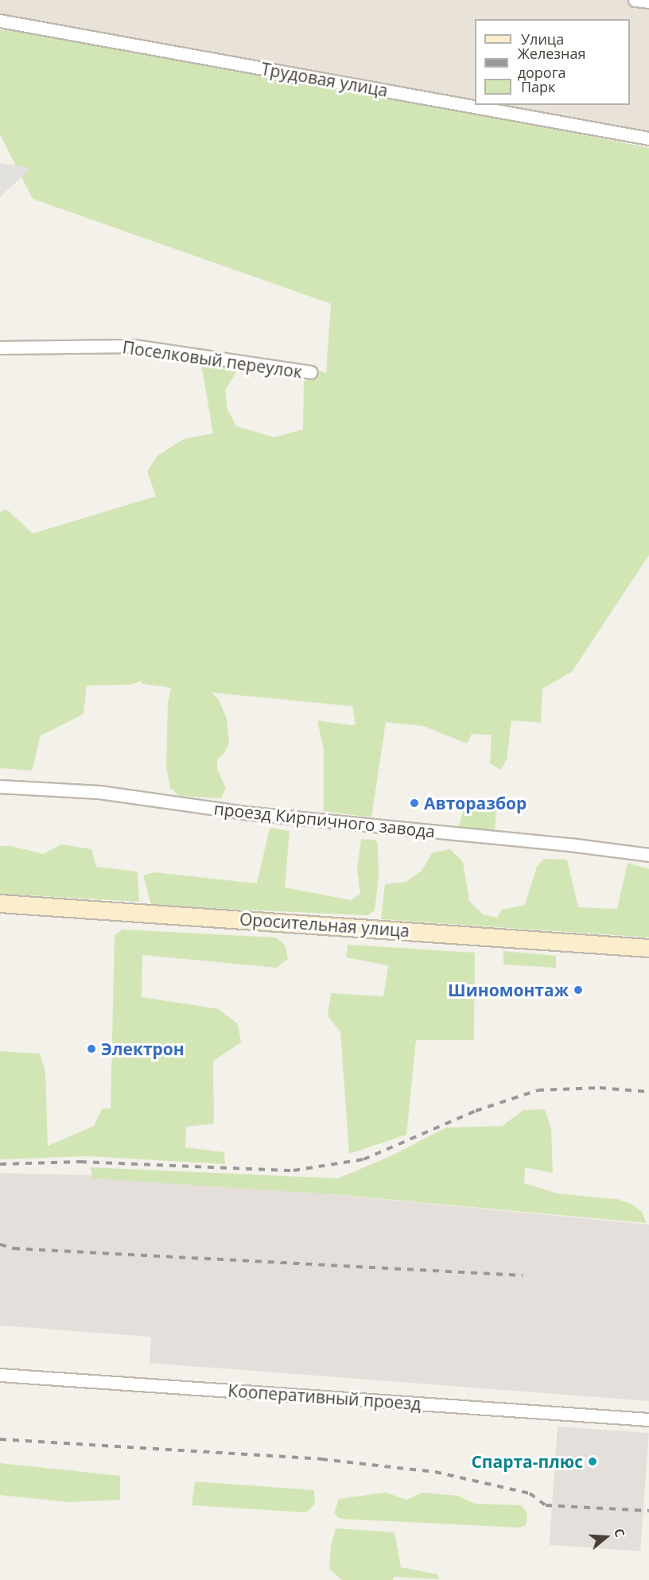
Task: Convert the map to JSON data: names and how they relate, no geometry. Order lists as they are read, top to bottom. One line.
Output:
{"streets":{"main road":["Оросительная улица"],"street":["Трудовая улица","Поселковый переулок","проезд Кирпичного завода","Кооперативный проезд"]},"places":["Авторазбор","Шиномонтаж","Электрон","Спарта-плюс"],"legend":["Улица","Железная дорога","Парк"],"north":"right"}
